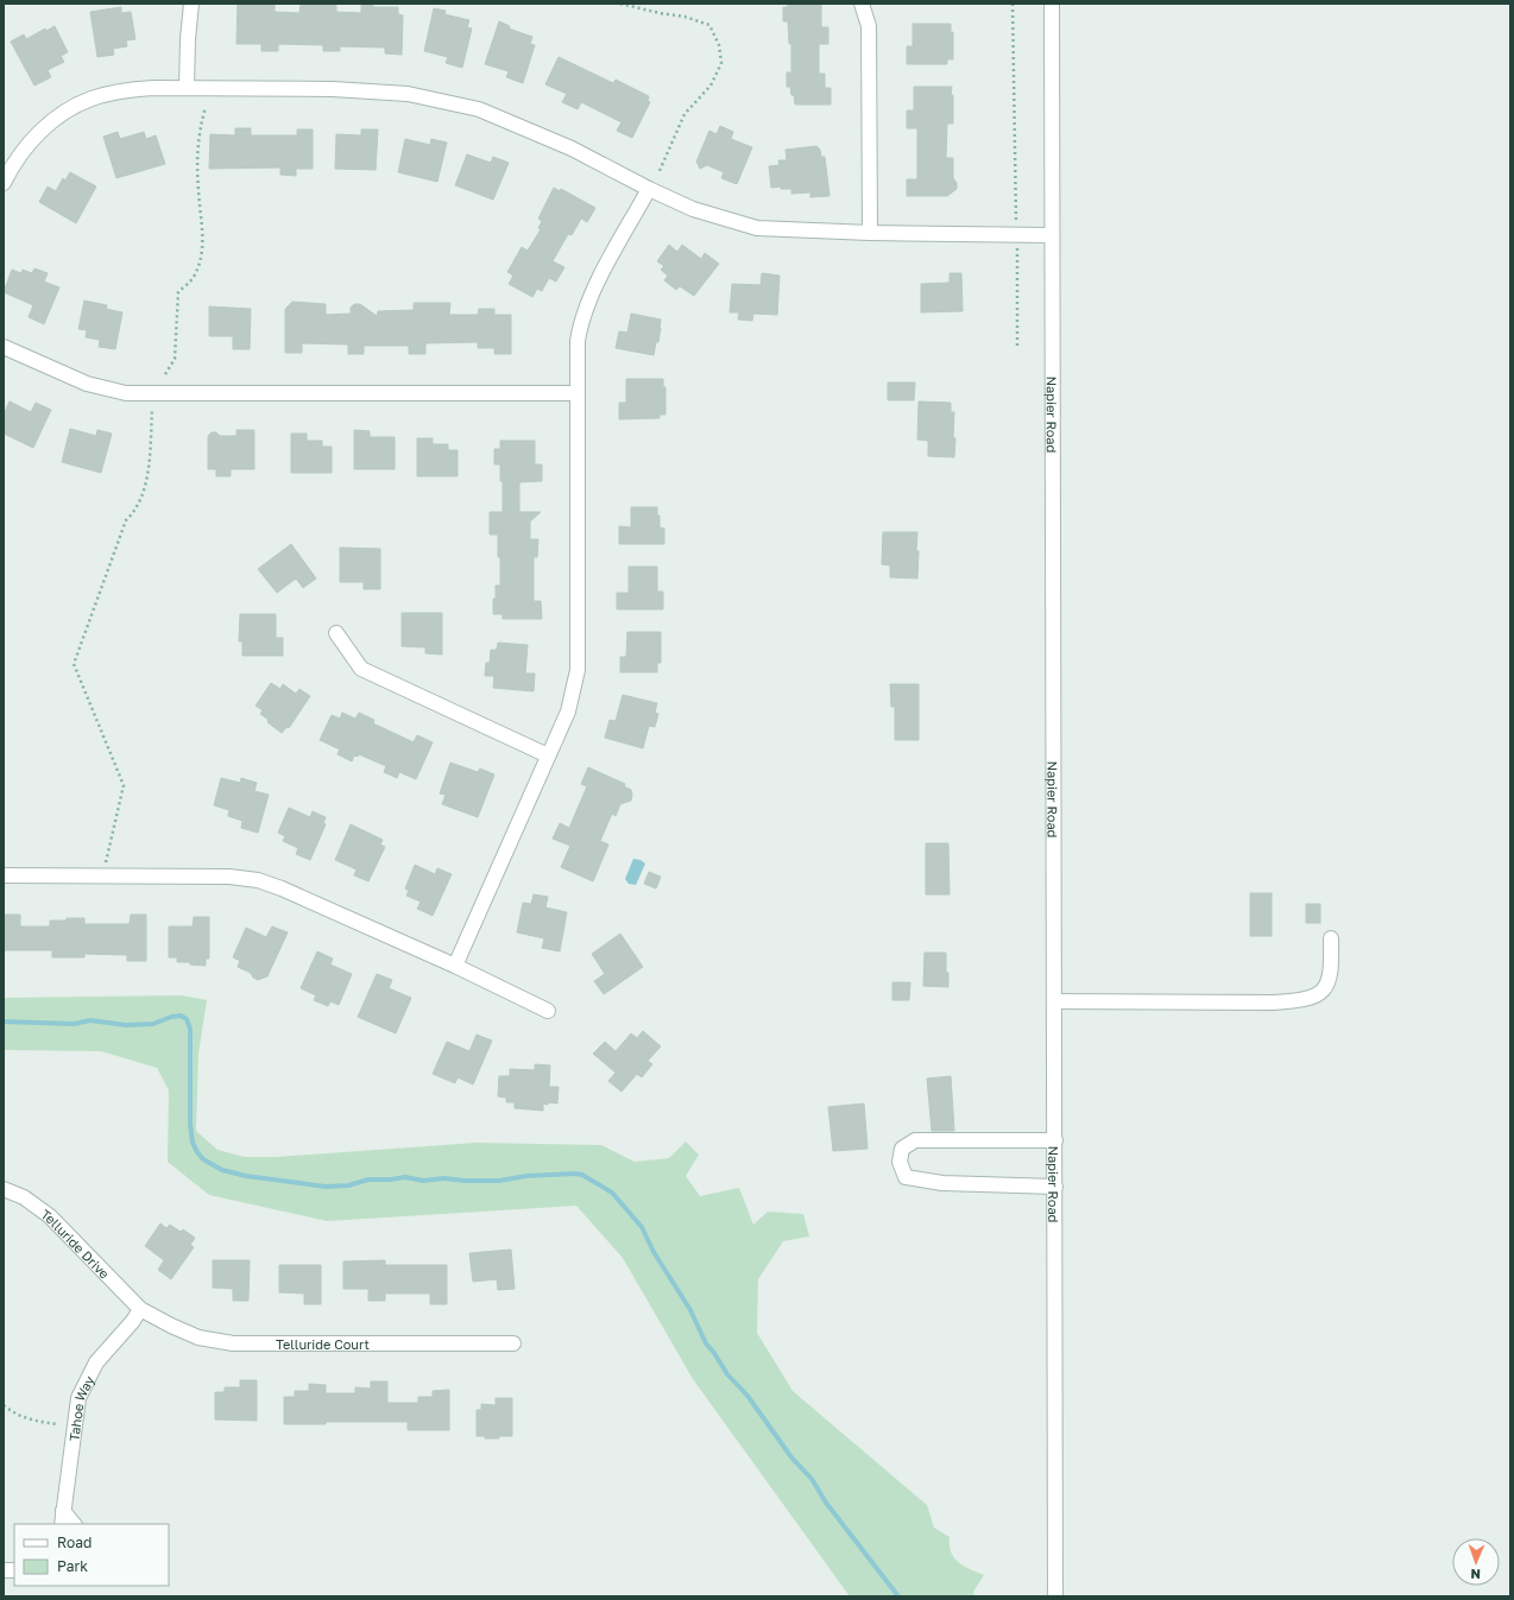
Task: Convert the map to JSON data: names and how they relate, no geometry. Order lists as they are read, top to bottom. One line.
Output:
{"streets":{"street":["Napier Road","Telluride Drive","Telluride Court","Tahoe Way"]},"crossings":[["Telluride Drive","Telluride Court"],["Telluride Drive","Tahoe Way"],["Telluride Court","Tahoe Way"]],"legend":["Road","Park"],"north":"bottom"}
